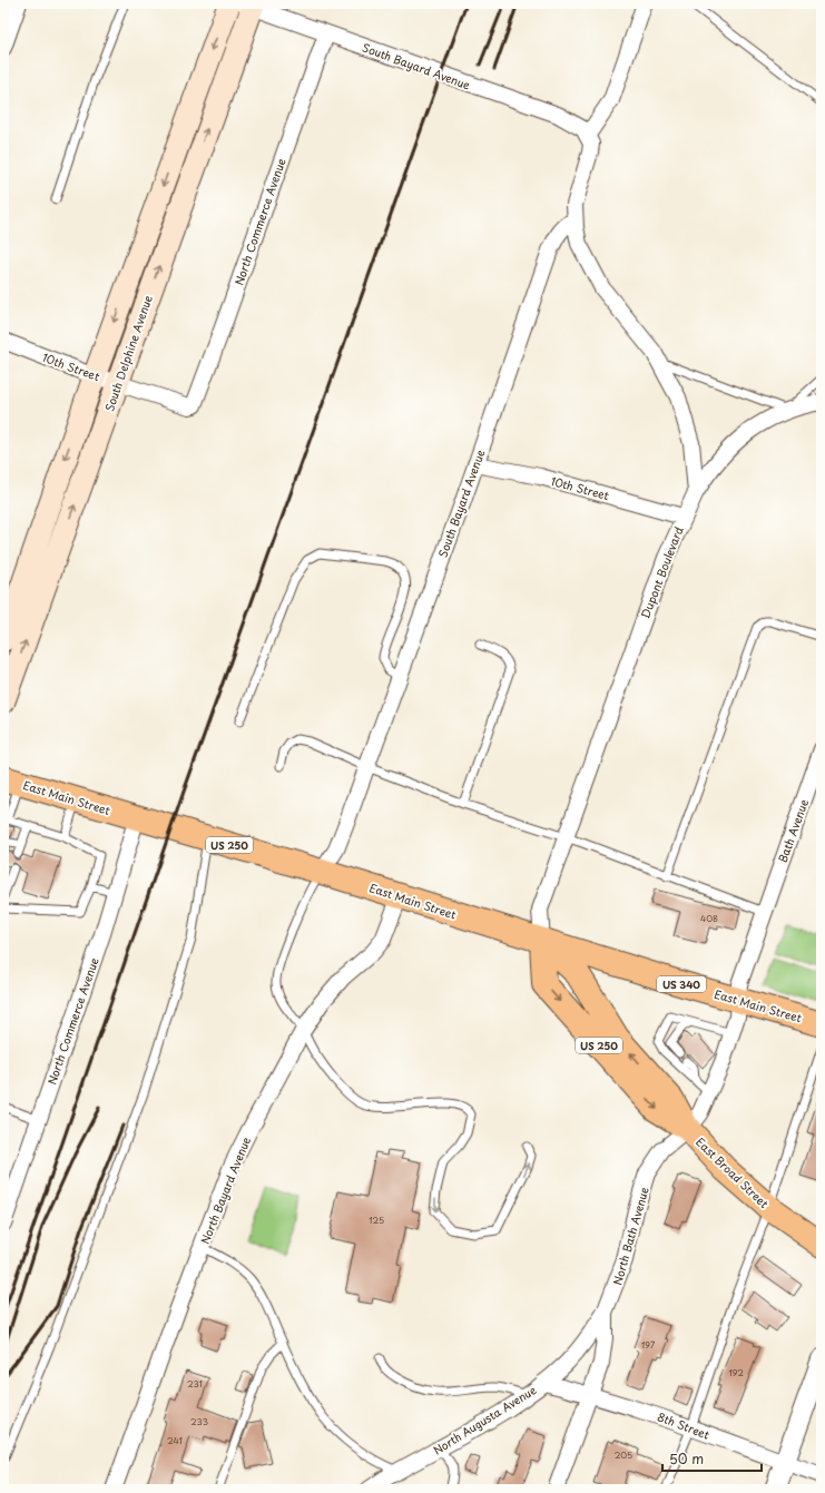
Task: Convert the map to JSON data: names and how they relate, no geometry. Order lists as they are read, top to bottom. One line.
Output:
{"streets":{"main road":["South Delphine Avenue","East Main Street","US 250","US 340","East Broad Street"],"street":["South Bayard Avenue","North Commerce Avenue","10th Street","Dupont Boulevard","Bath Avenue","North Bayard Avenue","North Bath Avenue","North Augusta Avenue","8th Street"]},"crossings":[["South Bayard Avenue","North Commerce Avenue"],["South Bayard Avenue","South Delphine Avenue"],["South Bayard Avenue","10th Street"],["South Bayard Avenue","East Main Street"],["North Commerce Avenue","10th Street"],["North Commerce Avenue","East Main Street"],["South Delphine Avenue","10th Street"],["10th Street","Dupont Boulevard"],["Dupont Boulevard","East Main Street"],["Dupont Boulevard","East Broad Street"],["East Main Street","Bath Avenue"],["East Main Street","East Broad Street"],["East Main Street","North Bayard Avenue"],["East Main Street","North Bath Avenue"],["Bath Avenue","North Bath Avenue"],["East Broad Street","North Bath Avenue"],["North Bath Avenue","North Augusta Avenue"],["North Bath Avenue","8th Street"],["North Augusta Avenue","8th Street"]],"house_numbers":["408","125","197","192","231","233","241","205"],"scale_bar":"50 m"}
